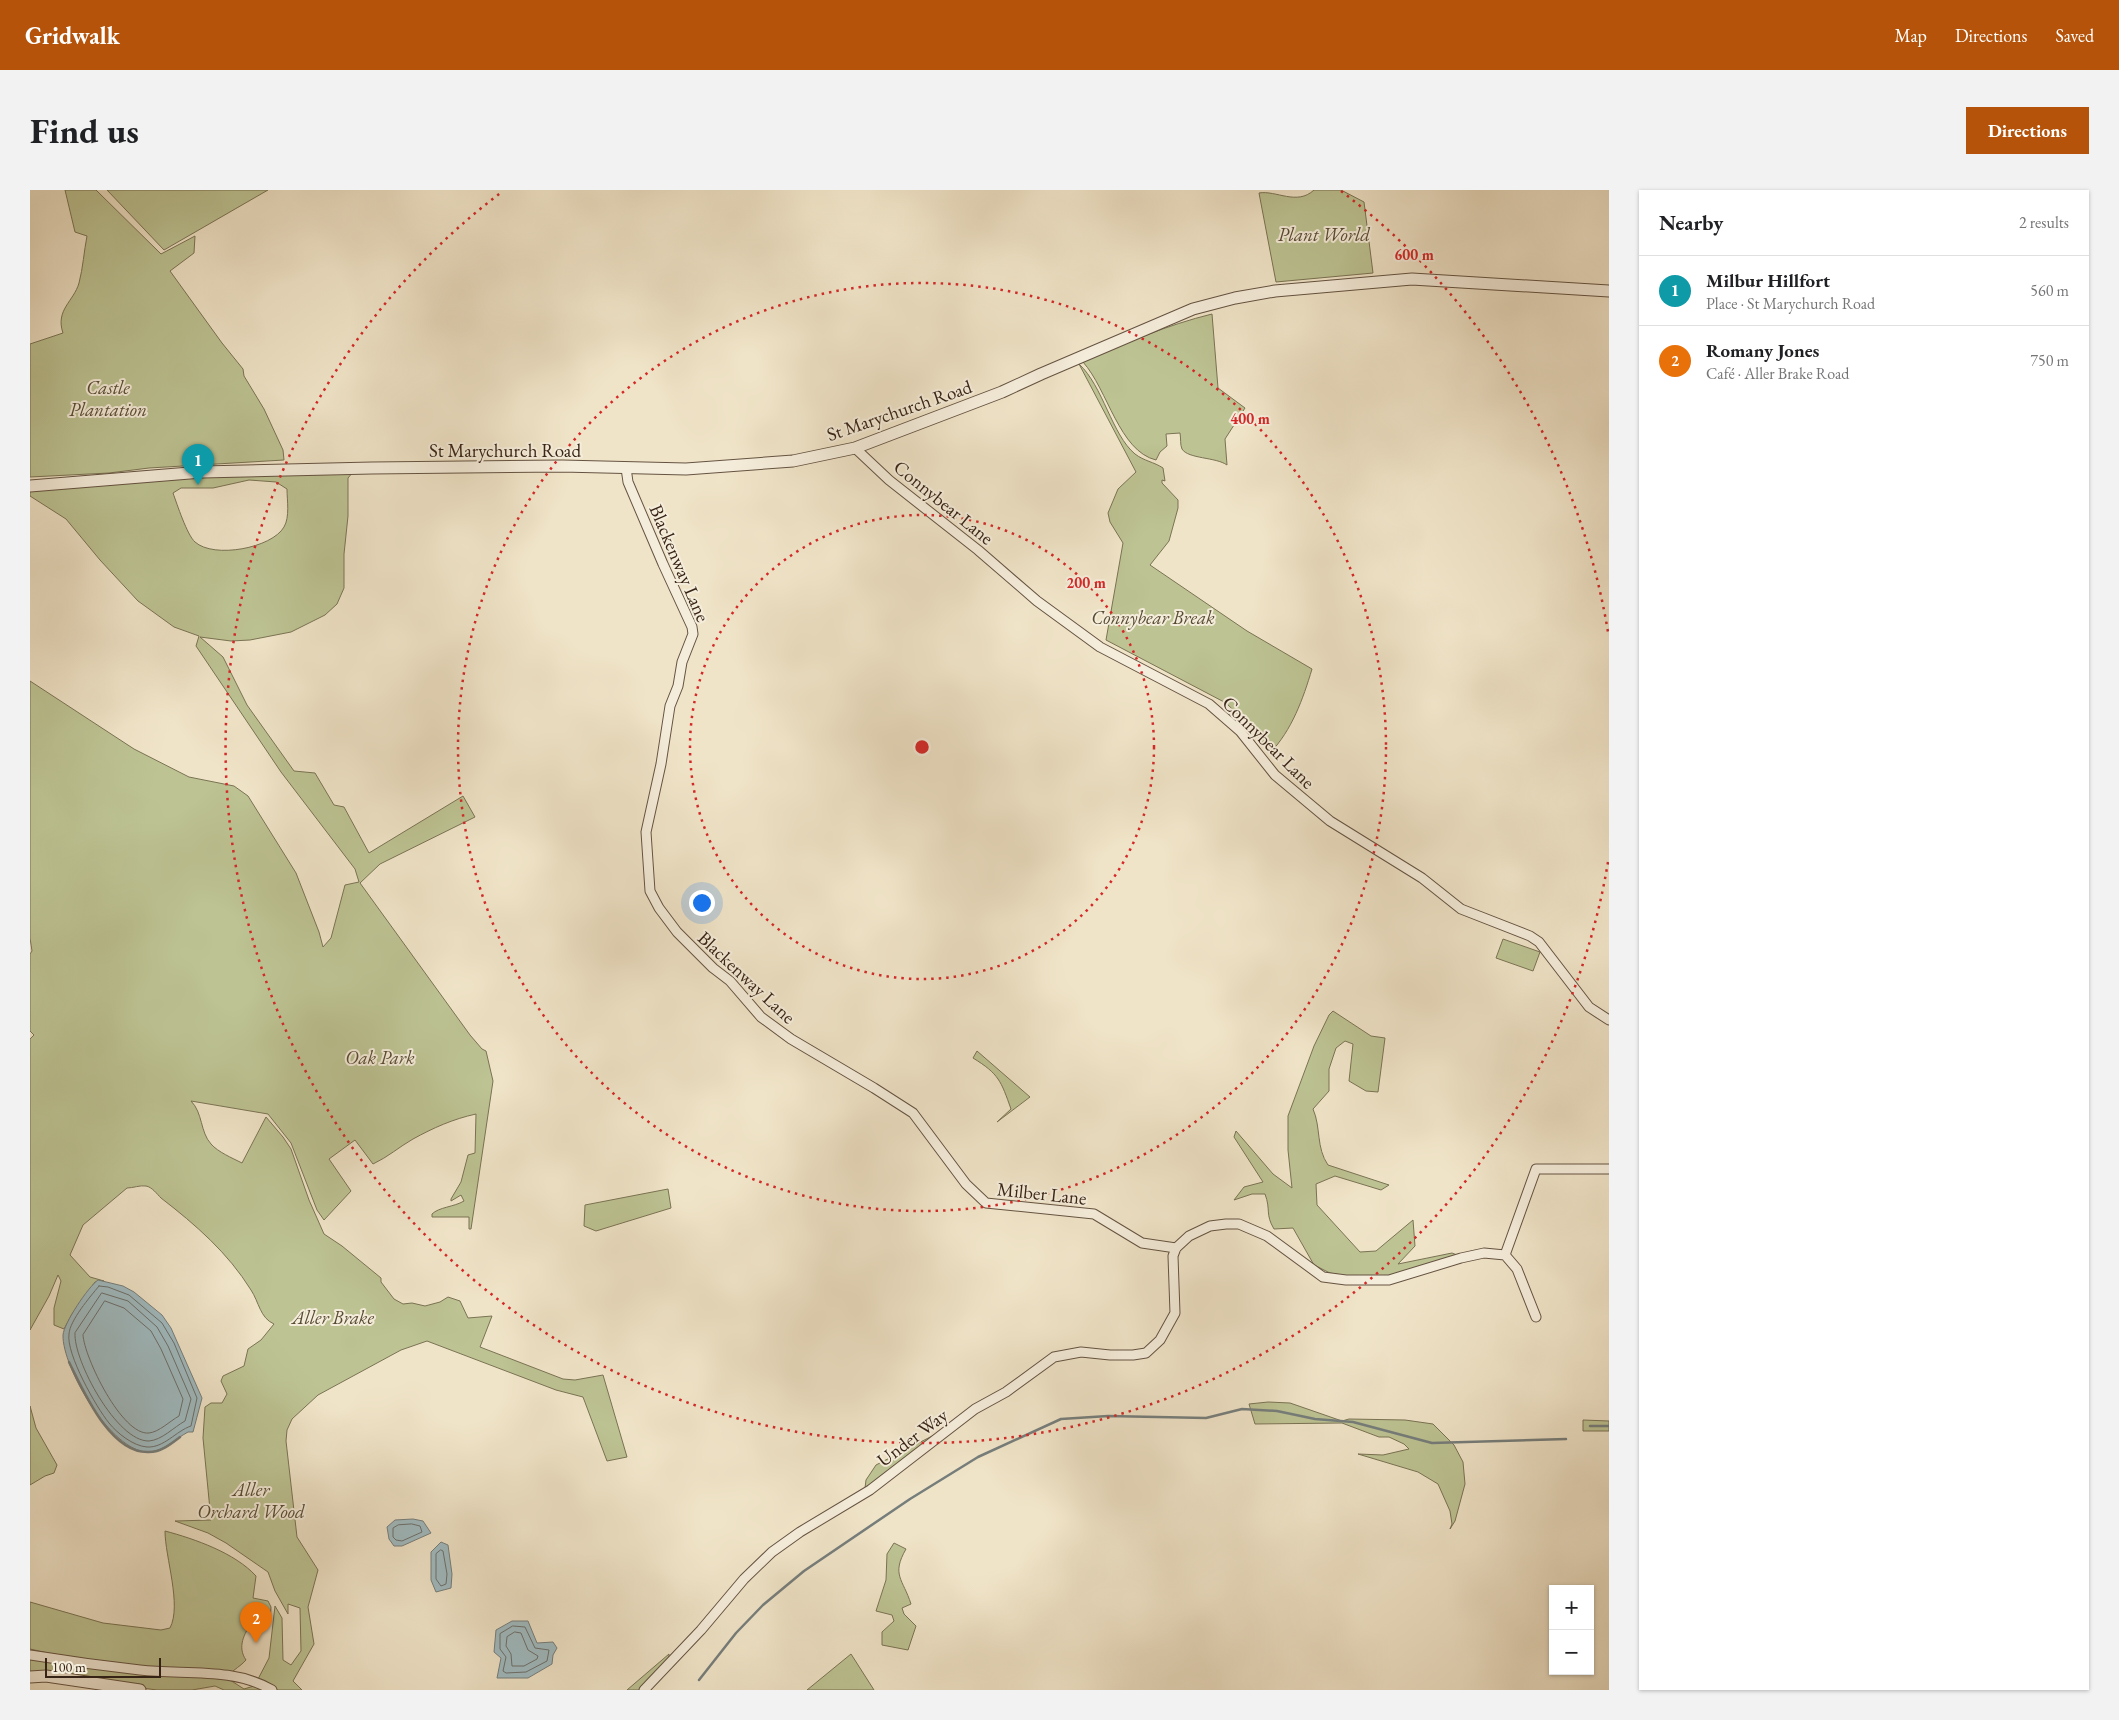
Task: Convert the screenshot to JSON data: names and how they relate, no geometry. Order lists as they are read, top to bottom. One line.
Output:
{"streets":{"street":["St Marychurch Road","Connybear Lane","Blackenway Lane","Milber Lane","Under Way"]},"crossings":[["St Marychurch Road","Connybear Lane"],["St Marychurch Road","Blackenway Lane"],["Blackenway Lane","Milber Lane"],["Milber Lane","Under Way"]],"parks":["Plant World","Castle Plantation","Connybear Break","Oak Park","Aller Brake","Aller Orchard Wood"],"scale_bar":"100 m","page":{"header":"Gridwalk","nav":["Map","Directions","Saved"],"buttons":"Directions","title":"Find us","heading":["Nearby","2 results"],"list":[{"mark":"1","name":"Milbur Hillfort","note":"Place · St Marychurch Road","value":"560 m"},{"mark":"2","name":"Romany Jones","note":"Café · Aller Brake Road","value":"750 m"}],"pins":["1","2"],"map_buttons":["+","−"],"scale":"100 m"},"rings":["600 m","400 m","200 m"]}
